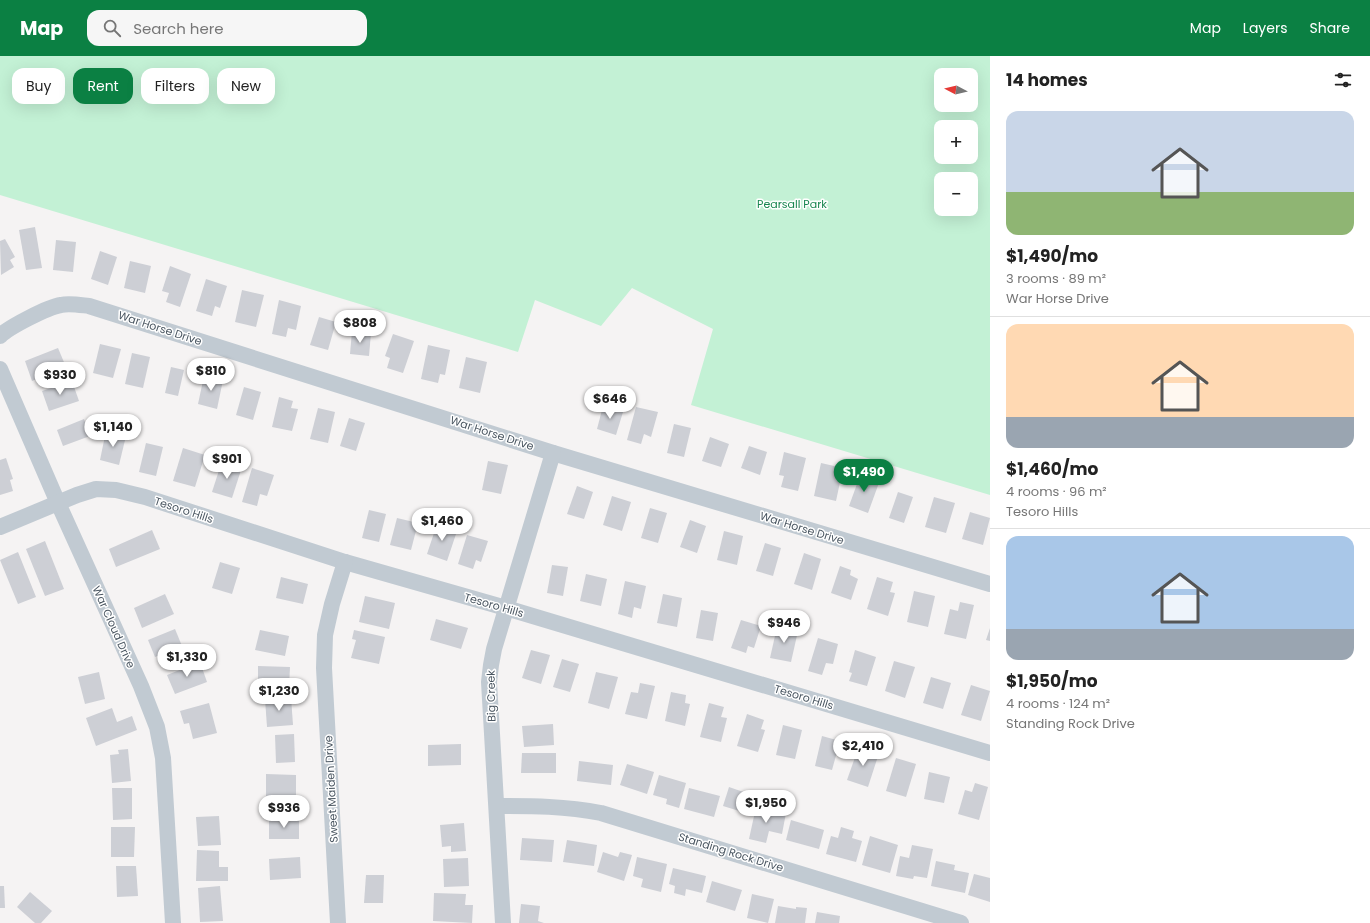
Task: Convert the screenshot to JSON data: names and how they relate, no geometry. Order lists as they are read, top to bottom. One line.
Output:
{"streets":{"street":["War Horse Drive","Tesoro Hills","War Cloud Drive","Big Creek","Sweet Maiden Drive","Standing Rock Drive"]},"crossings":[["War Horse Drive","Big Creek"],["Tesoro Hills","War Cloud Drive"],["Tesoro Hills","Big Creek"],["Tesoro Hills","Sweet Maiden Drive"],["Big Creek","Standing Rock Drive"]],"parks":["Pearsall Park"],"north":"left","page":{"header":"Map","search":"Search here","nav":["Map","Layers","Share"],"heading":"14 homes","map_buttons":["+","−"],"chip":["Buy","Rent","Filters","New"],"list":[{"name":"$1,490/mo","note":"3 rooms · 89 m² · War Horse Drive"},{"name":"$1,460/mo","note":"4 rooms · 96 m² · Tesoro Hills"},{"name":"$1,950/mo","note":"4 rooms · 124 m² · Standing Rock Drive"}],"price":["$808","$810","$930","$646","$1,140","$901","$1,490","$1,460","$946","$1,330","$1,230","$2,410","$1,950","$936"]}}
